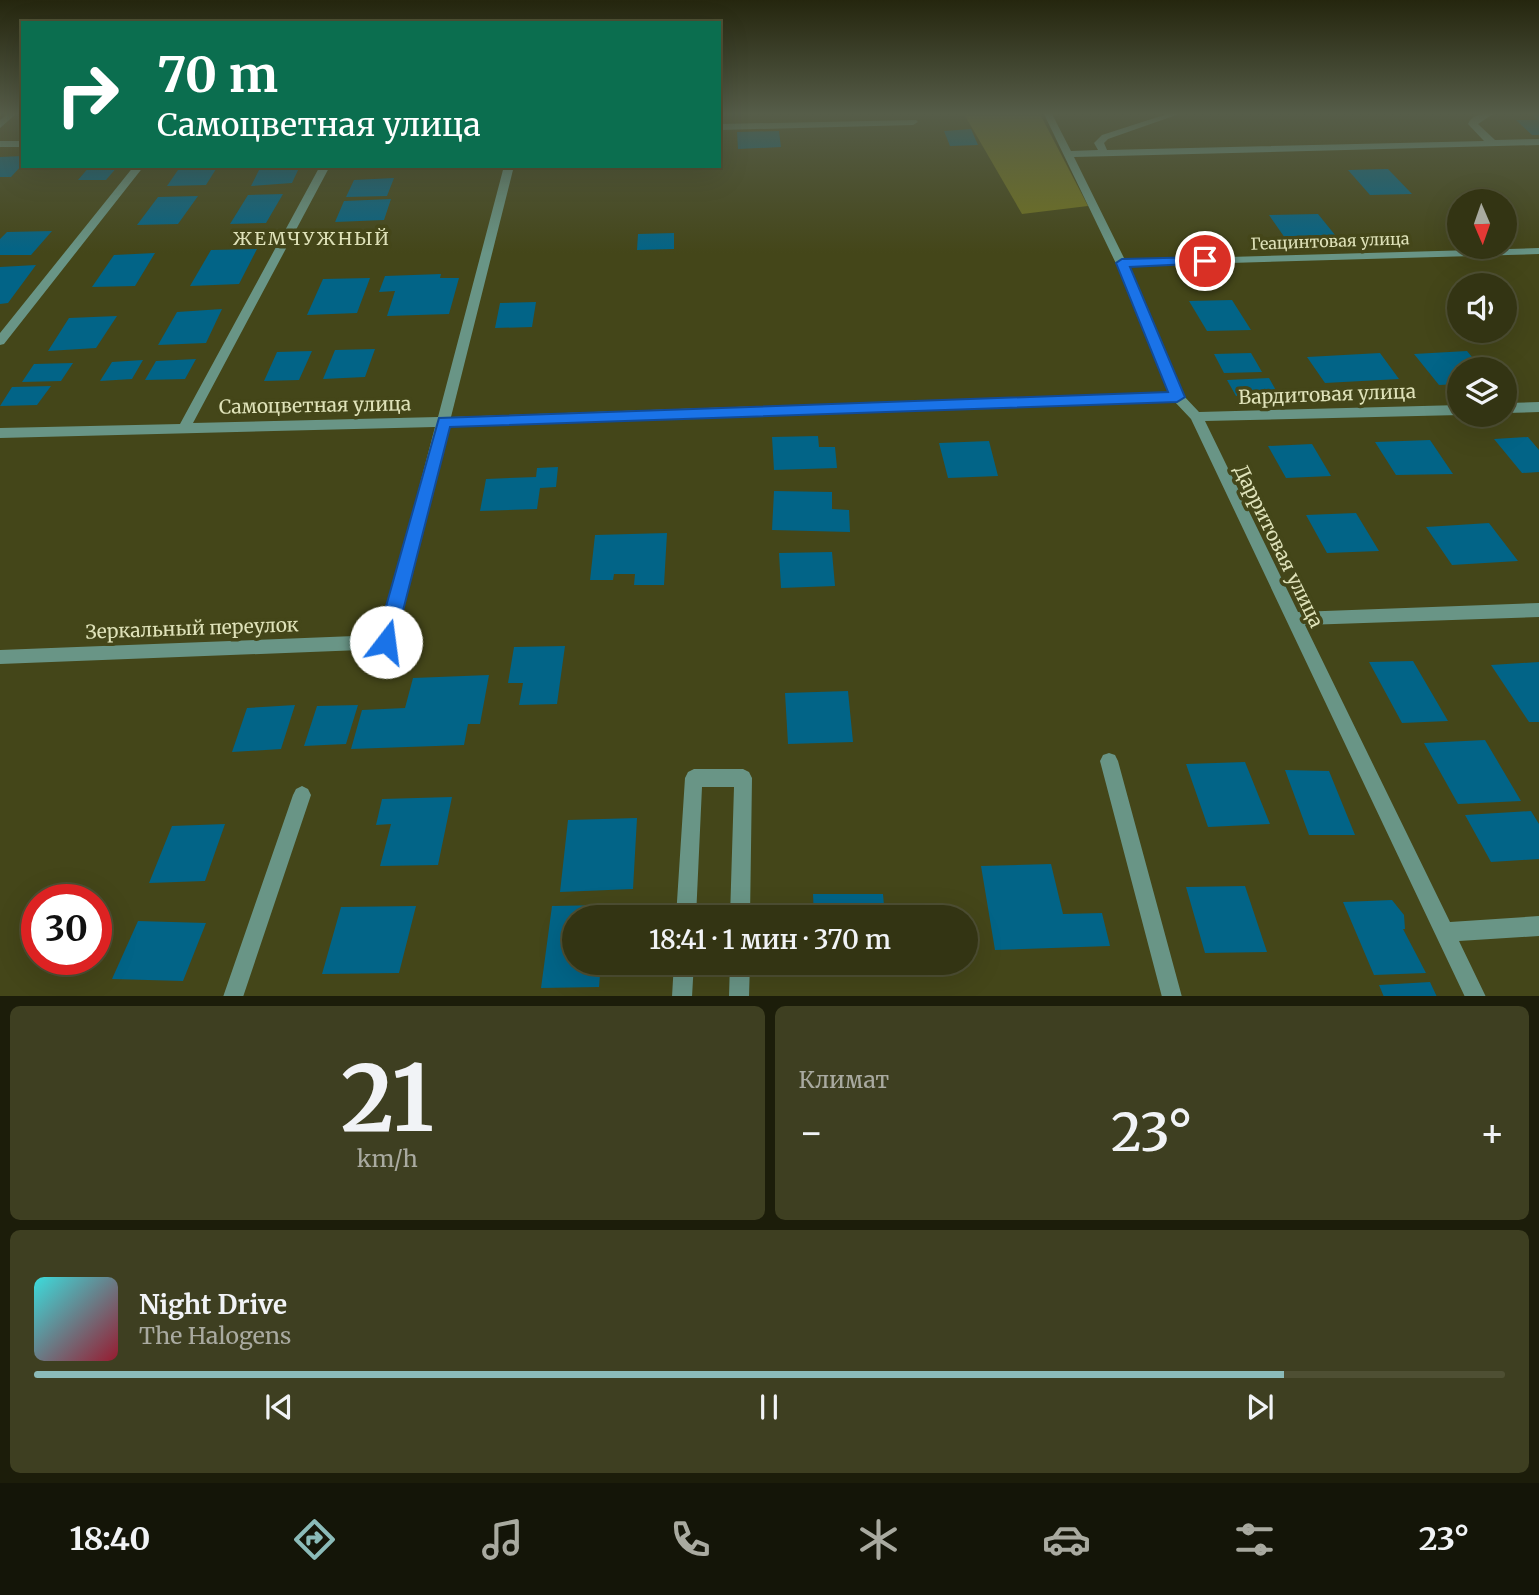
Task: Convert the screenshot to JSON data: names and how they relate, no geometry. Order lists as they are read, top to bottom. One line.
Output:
{"streets":{"street":["Геацинтовая улица","Вардитовая улица","Самоцветная улица","Дарритовая улица","Зеркальный переулок"]},"crossings":[["Геацинтовая улица","Дарритовая улица"],["Вардитовая улица","Дарритовая улица"],["Самоцветная улица","Дарритовая улица"],["Самоцветная улица","Зеркальный переулок"]],"districts":["ЖЕМЧУЖНЫЙ"],"north":"bottom","page":{"turn":["70 m","Самоцветная улица"],"limit":"30","trip":"18:41 · 1 мин · 370 m","tile":[["21","km/h"],"Климат"],"heat":["−","23°","+"],"song":["Night Drive","The Halogens"],"tabs":["18:40","23°"]}}
